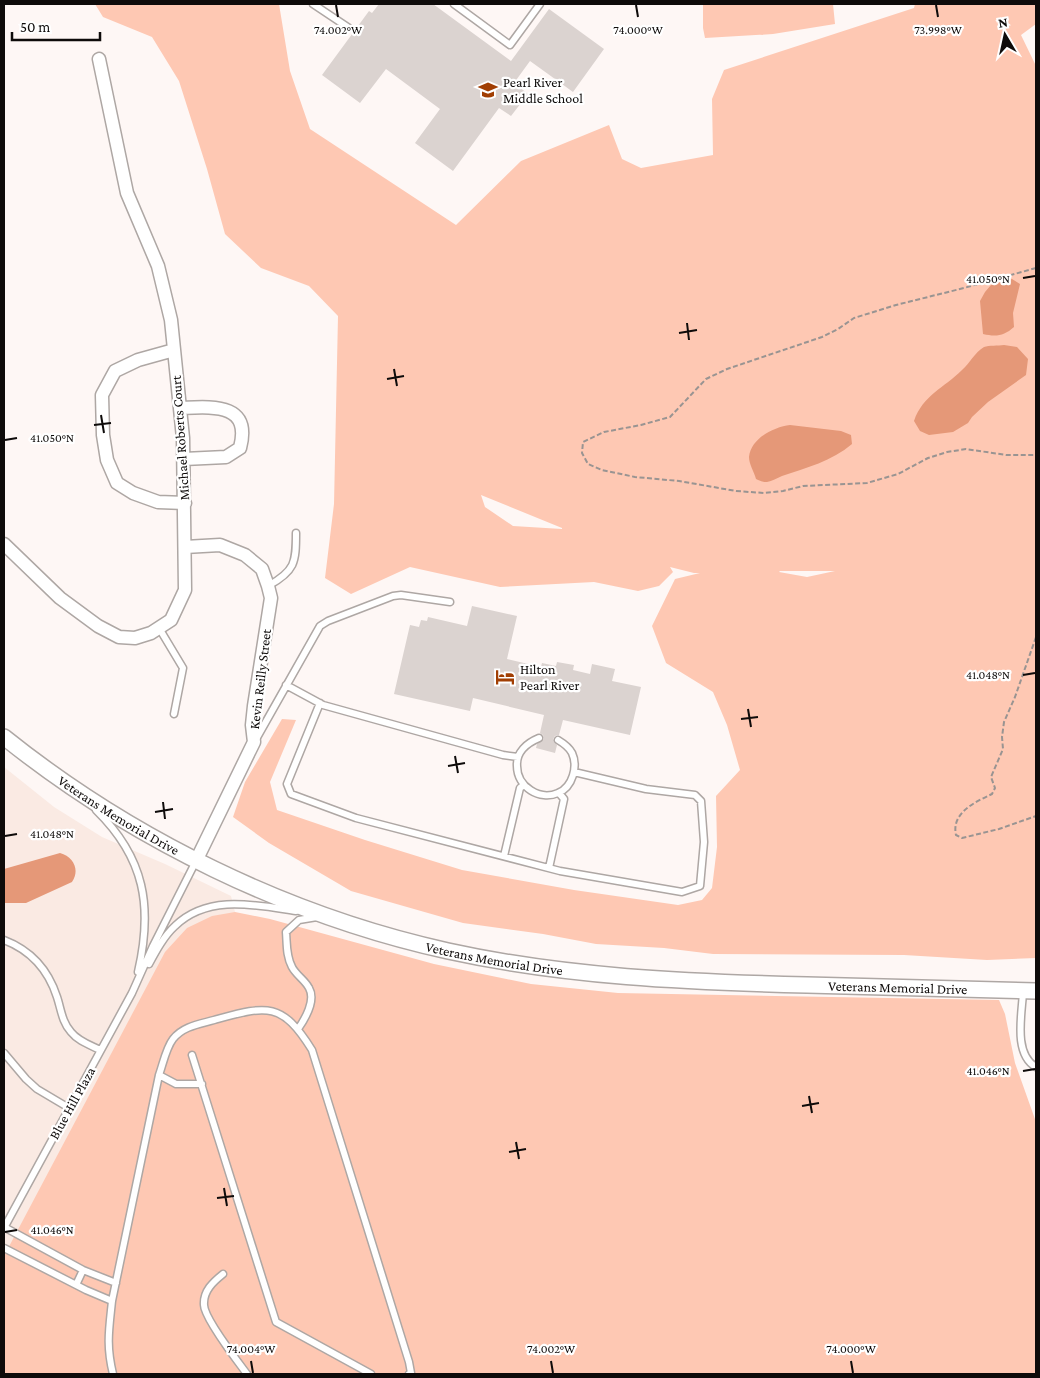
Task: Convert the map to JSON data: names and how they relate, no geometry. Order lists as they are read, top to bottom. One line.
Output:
{"streets":{"street":["Michael Roberts Court","Kevin Reilly Street","Veterans Memorial Drive"],"lane":["Blue Hill Plaza"]},"crossings":[["Michael Roberts Court","Kevin Reilly Street"],["Kevin Reilly Street","Veterans Memorial Drive"],["Kevin Reilly Street","Blue Hill Plaza"],["Veterans Memorial Drive","Blue Hill Plaza"]],"places":{"school or university":["Pearl River Middle School"],"hotel":["Hilton Pearl River"]},"scale_bar":"50 m","north":"top","coordinates":["73.998°W","74.002°W","74.000°W","41.050°N","41.048°N","41.046°N","74.004°W"]}
